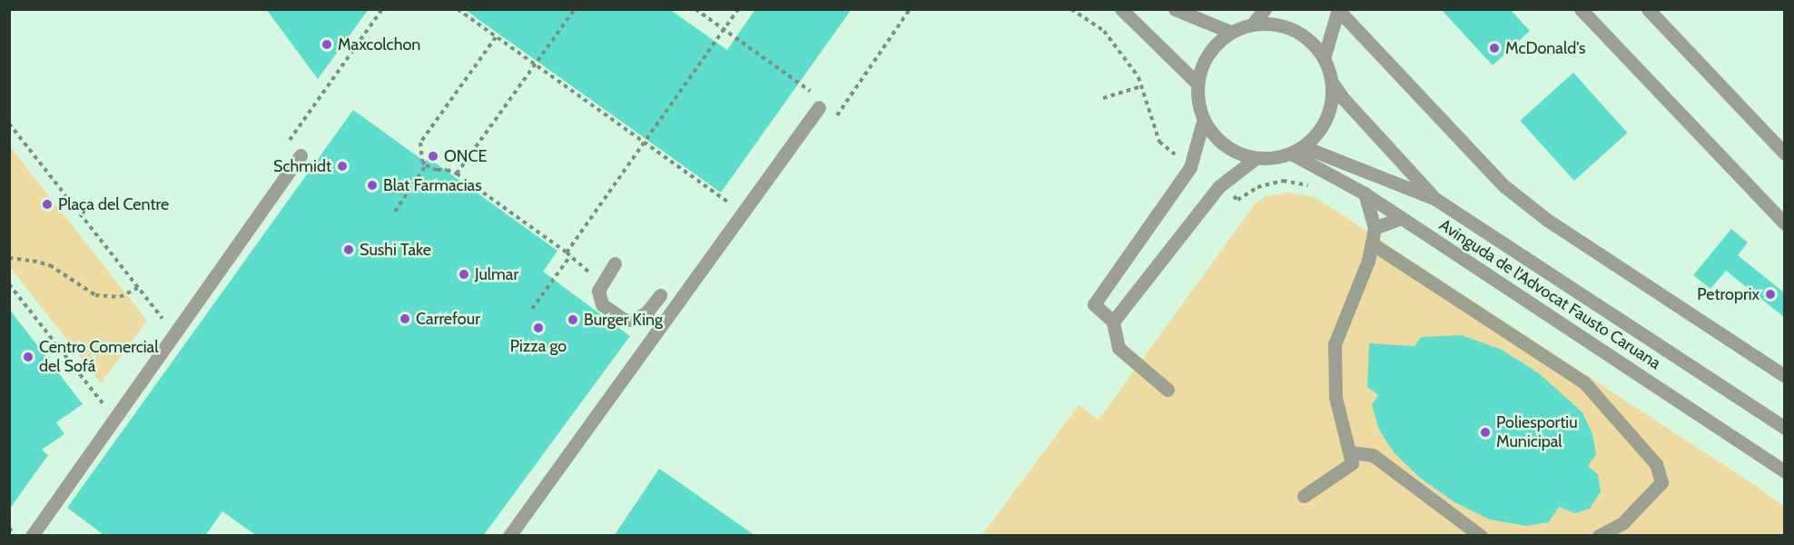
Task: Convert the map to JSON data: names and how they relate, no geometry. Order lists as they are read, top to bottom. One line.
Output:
{"streets":{"street":["Avinguda de l'Advocat Fausto Caruana"]},"places":["Maxcolchon","McDonald's","ONCE","Schmidt","Blat Farmacias","Plaça del Centre","Sushi Take","Julmar","Petroprix","Carrefour","Burger King","Pizza go","Centro Comercial del Sofá","Poliesportiu Municipal"]}
